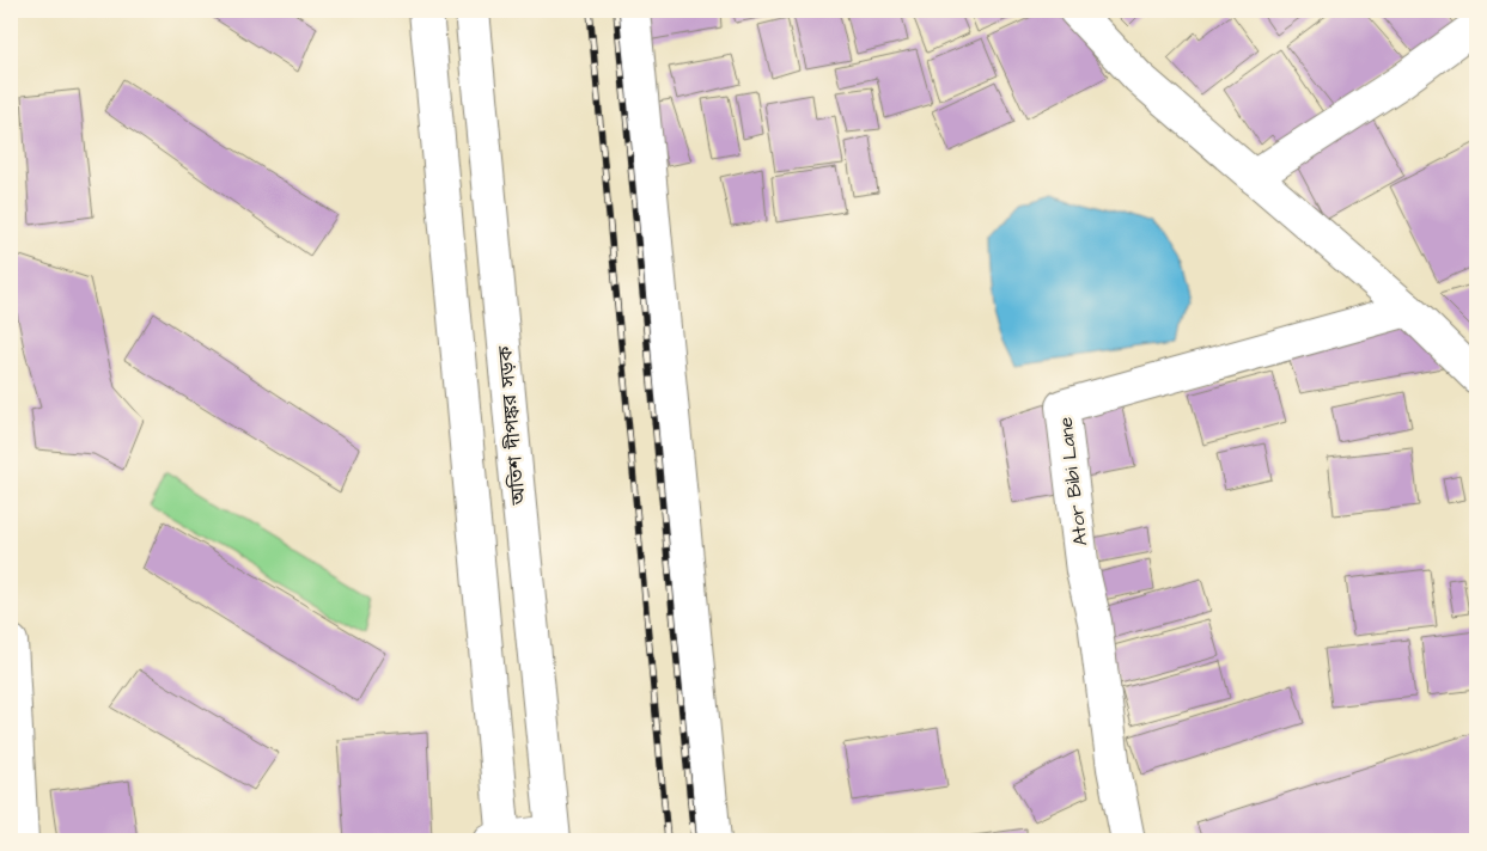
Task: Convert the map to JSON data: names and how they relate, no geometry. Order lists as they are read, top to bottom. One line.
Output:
{"streets":{"street":["অতিশ দীপঙ্কর সড়ক","Ator Bibi Lane"]}}
